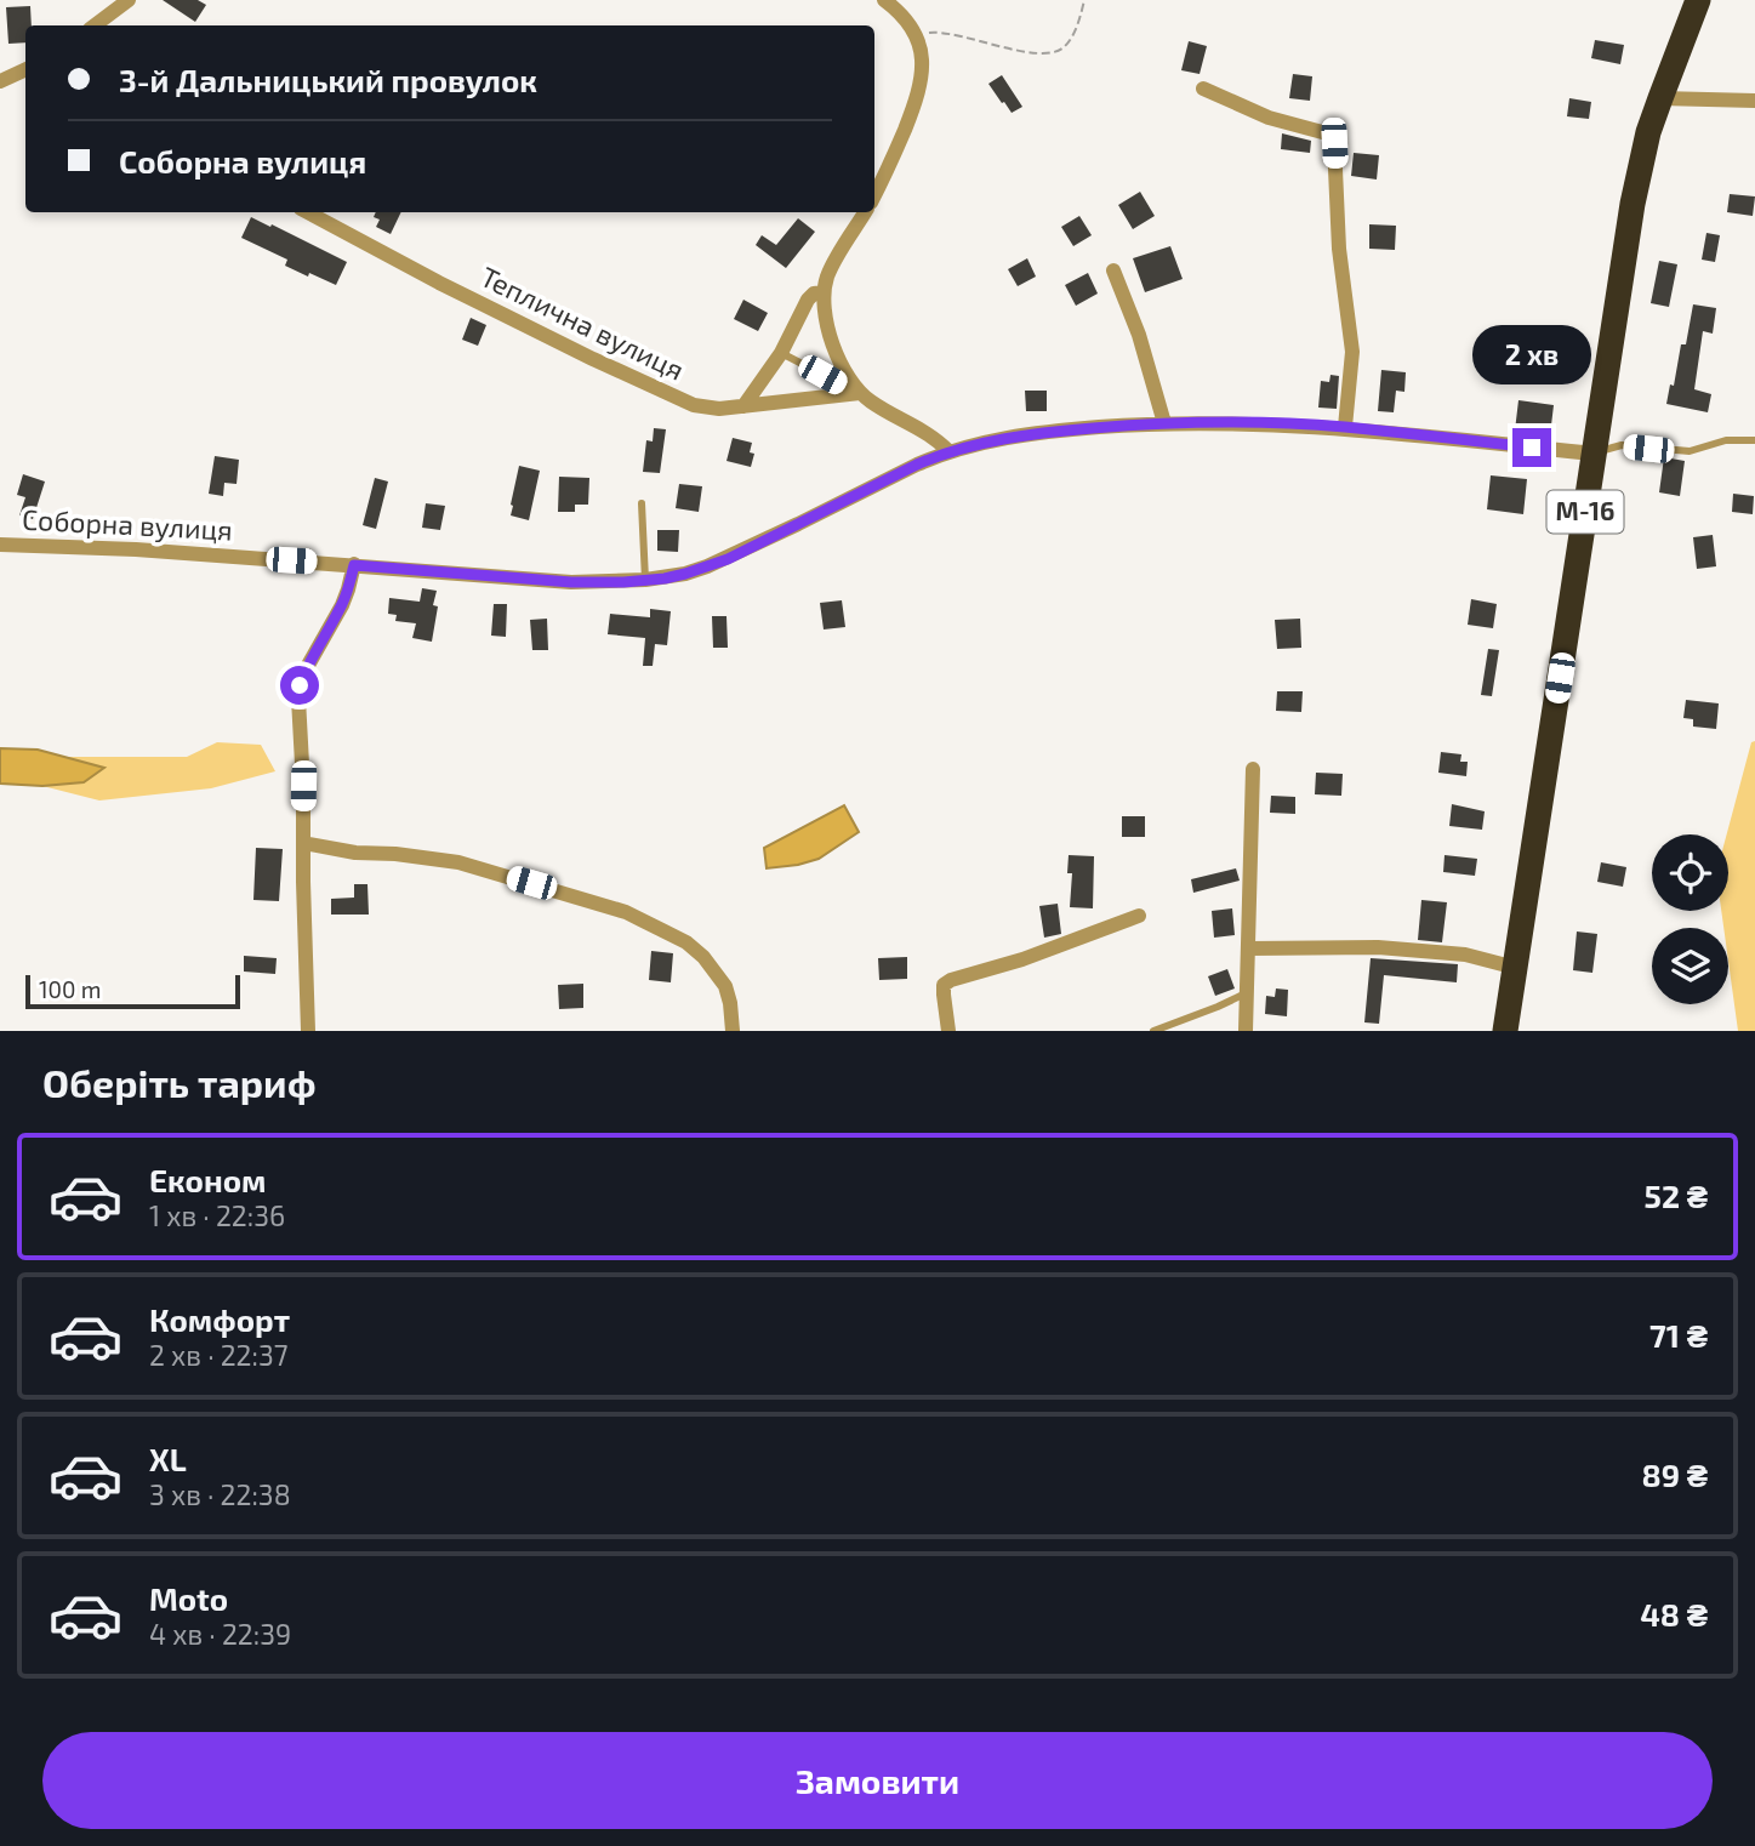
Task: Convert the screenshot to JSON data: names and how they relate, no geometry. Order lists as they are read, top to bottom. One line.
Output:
{"streets":{"highway":["М-16"],"street":["Теплична вулиця","Соборна вулиця"]},"crossings":[["М-16","Соборна вулиця"]],"scale_bar":"100 m","page":{"banner":["3-й Дальницький провулок","Соборна вулиця"],"bubble":"2 хв","scale":"100 m","heading":"Оберіть тариф","list":[{"name":"Економ","note":"1 хв · 22:36","value":"52 ₴"},{"name":"Комфорт","note":"2 хв · 22:37","value":"71 ₴"},{"name":"XL","note":"3 хв · 22:38","value":"89 ₴"},{"name":"Moto","note":"4 хв · 22:39","value":"48 ₴"}],"buttons":"Замовити"}}
